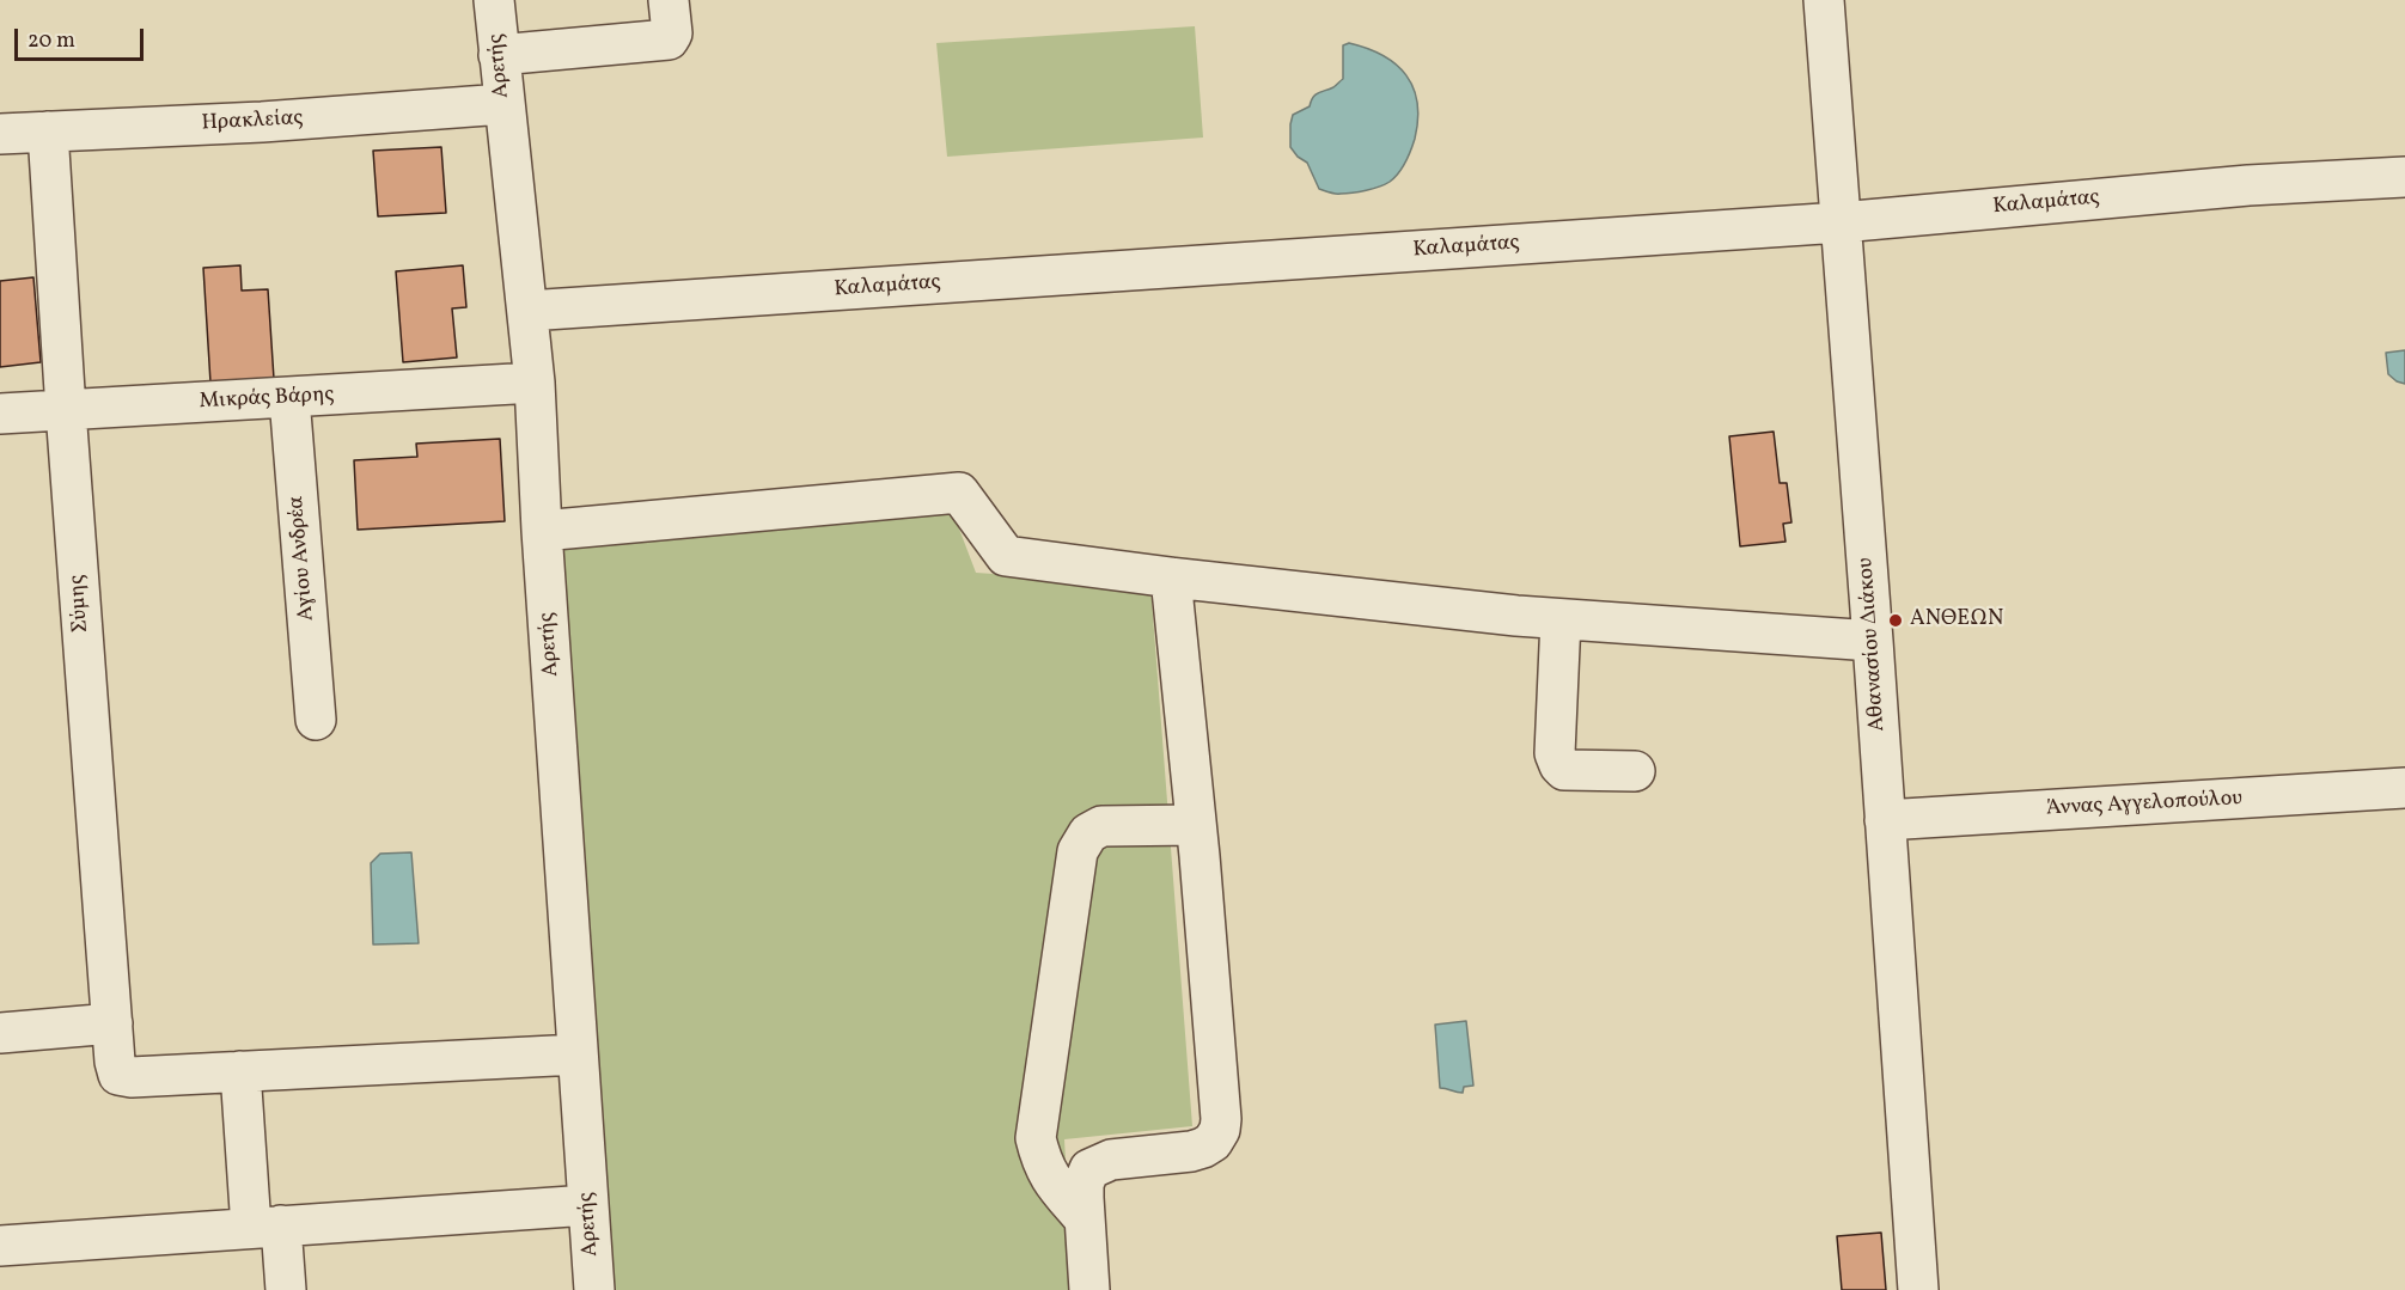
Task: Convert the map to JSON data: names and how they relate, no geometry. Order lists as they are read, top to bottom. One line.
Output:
{"streets":{"street":["Αρετής","Ηρακλείας","Καλαμάτας","Μικράς Βάρης","Αγίου Ανδρέα","Σύμης","Αθανασίου Διάκου","Άννας Αγγελοπούλου"]},"crossings":[["Αρετής","Ηρακλείας"],["Αρετής","Καλαμάτας"],["Αρετής","Μικράς Βάρης"],["Ηρακλείας","Σύμης"],["Καλαμάτας","Αθανασίου Διάκου"],["Μικράς Βάρης","Αγίου Ανδρέα"],["Μικράς Βάρης","Σύμης"],["Αθανασίου Διάκου","Άννας Αγγελοπούλου"]],"places":["ΑΝΘΕΩΝ"],"scale_bar":"20 m"}
